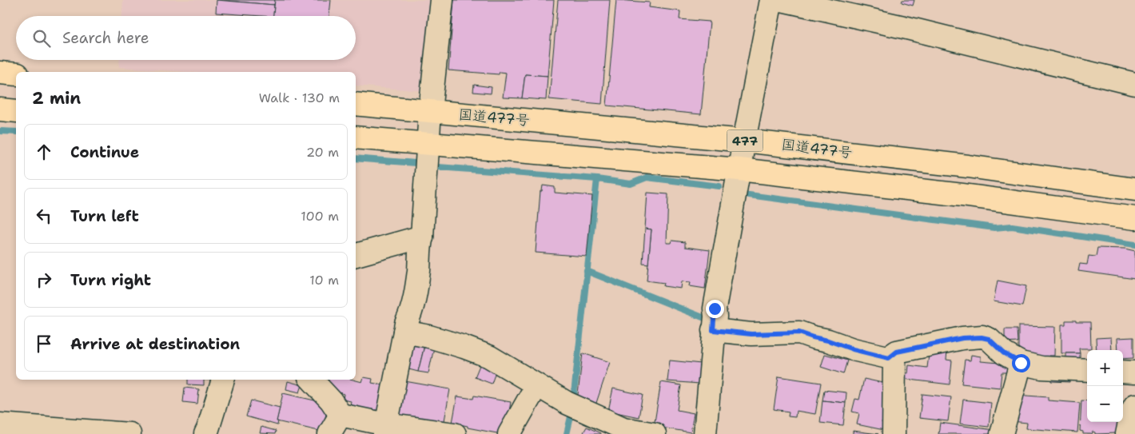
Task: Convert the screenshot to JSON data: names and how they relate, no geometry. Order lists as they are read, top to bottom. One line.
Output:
{"streets":{"highway":["国道477号","477"]},"page":{"search":"Search here","heading":["2 min","Walk · 130 m"],"list":[["Continue","20 m"],["Turn left","100 m"],["Turn right","10 m"],"Arrive at destination"],"map_buttons":["+","−"]}}
